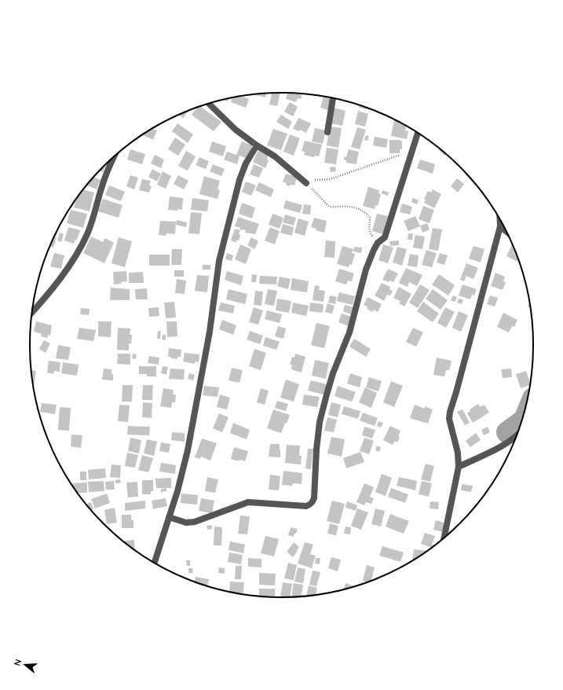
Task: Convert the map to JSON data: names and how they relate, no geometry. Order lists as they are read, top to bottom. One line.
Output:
{"north":"left"}
